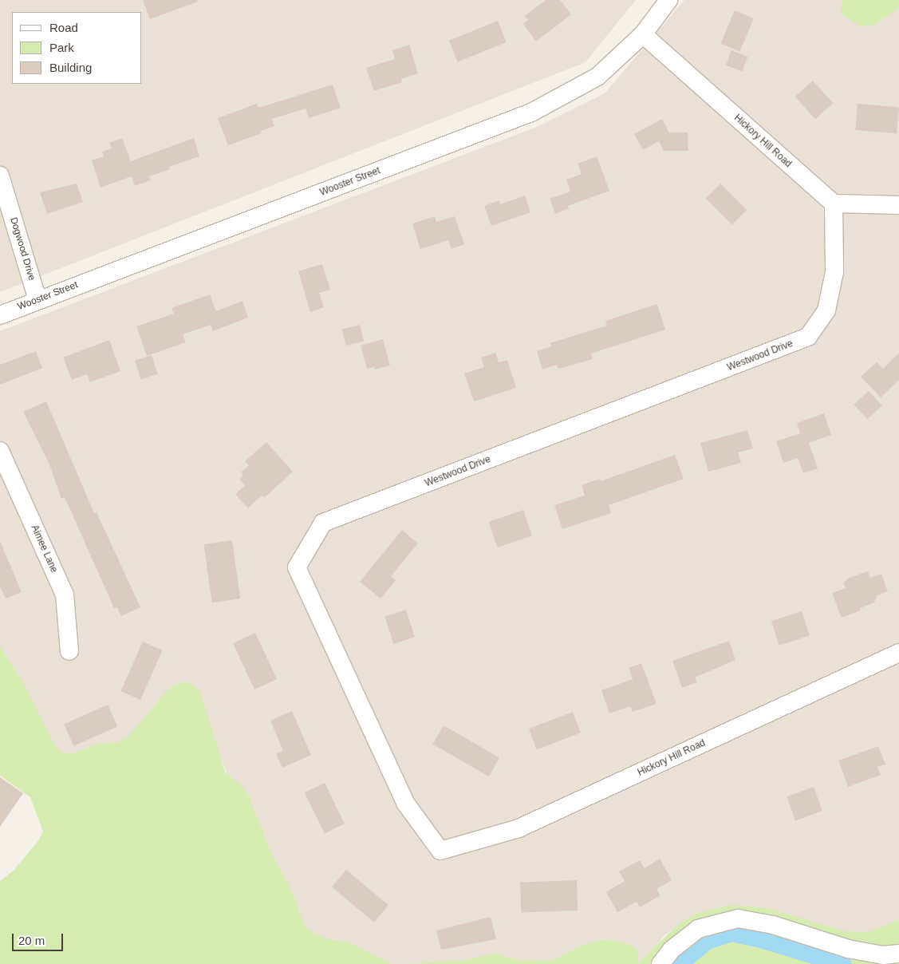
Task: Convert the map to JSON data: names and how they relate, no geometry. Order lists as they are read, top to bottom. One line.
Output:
{"streets":{"street":["Hickory Hill Road","Wooster Street","Dogwood Drive","Westwood Drive","Aimee Lane"]},"crossings":[["Hickory Hill Road","Wooster Street"],["Hickory Hill Road","Westwood Drive"],["Wooster Street","Dogwood Drive"]],"legend":["Road","Park","Building"],"scale_bar":"20 m"}
